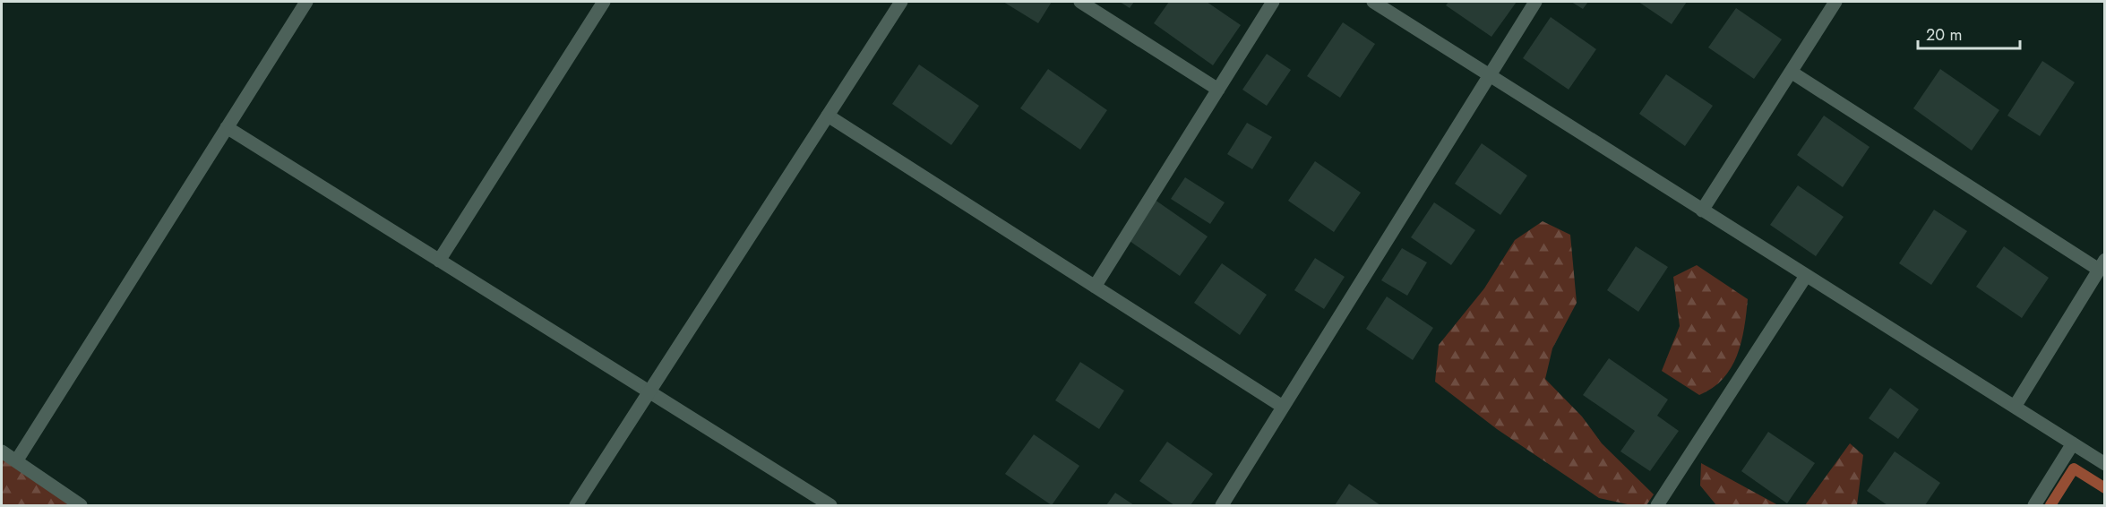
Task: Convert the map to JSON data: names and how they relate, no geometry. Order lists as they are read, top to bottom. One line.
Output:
{"scale_bar":"20 m"}
